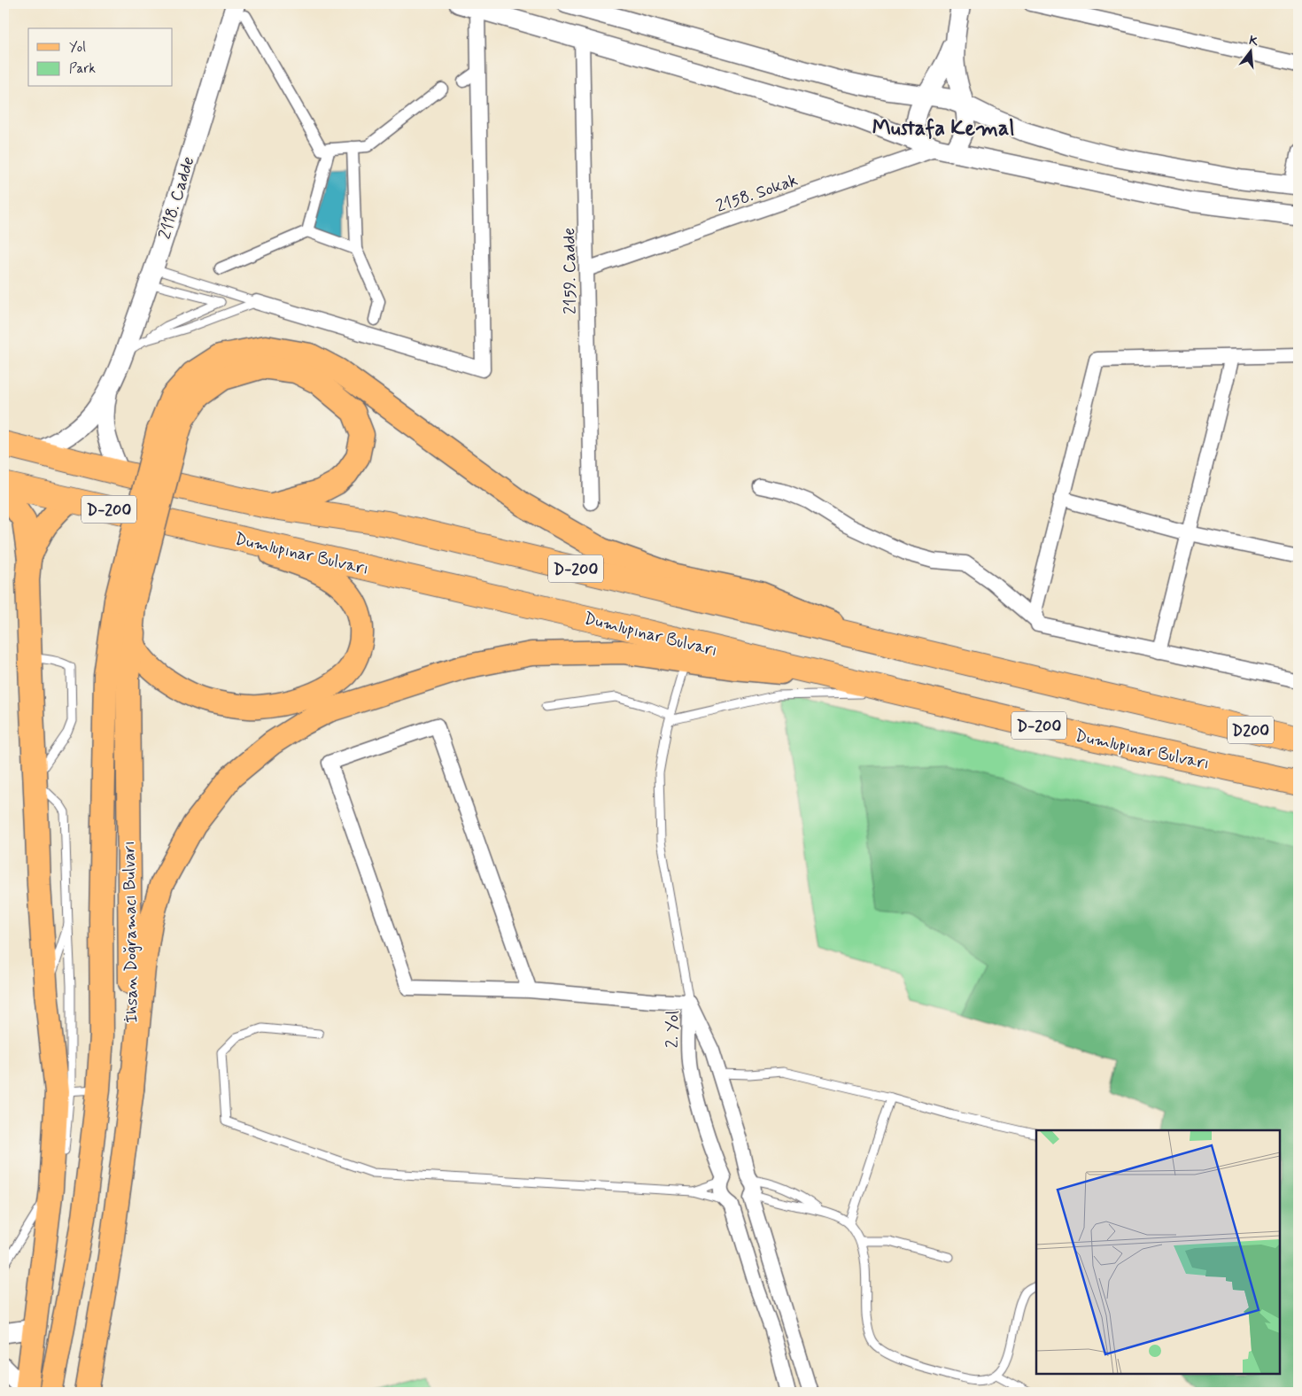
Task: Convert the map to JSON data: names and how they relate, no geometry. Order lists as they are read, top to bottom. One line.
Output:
{"streets":{"highway":["D-200","Dumlupınar Bulvarı","D200"],"main road":["İhsan Doğramacı Bulvarı"],"street":["2158. Sokak","2118. Cadde","2159. Cadde","2. Yol"]},"crossings":[["2158. Sokak","2159. Cadde"],["D-200","D200"]],"districts":["Mustafa Kemal"],"legend":["Yol","Park"],"north":"top"}
